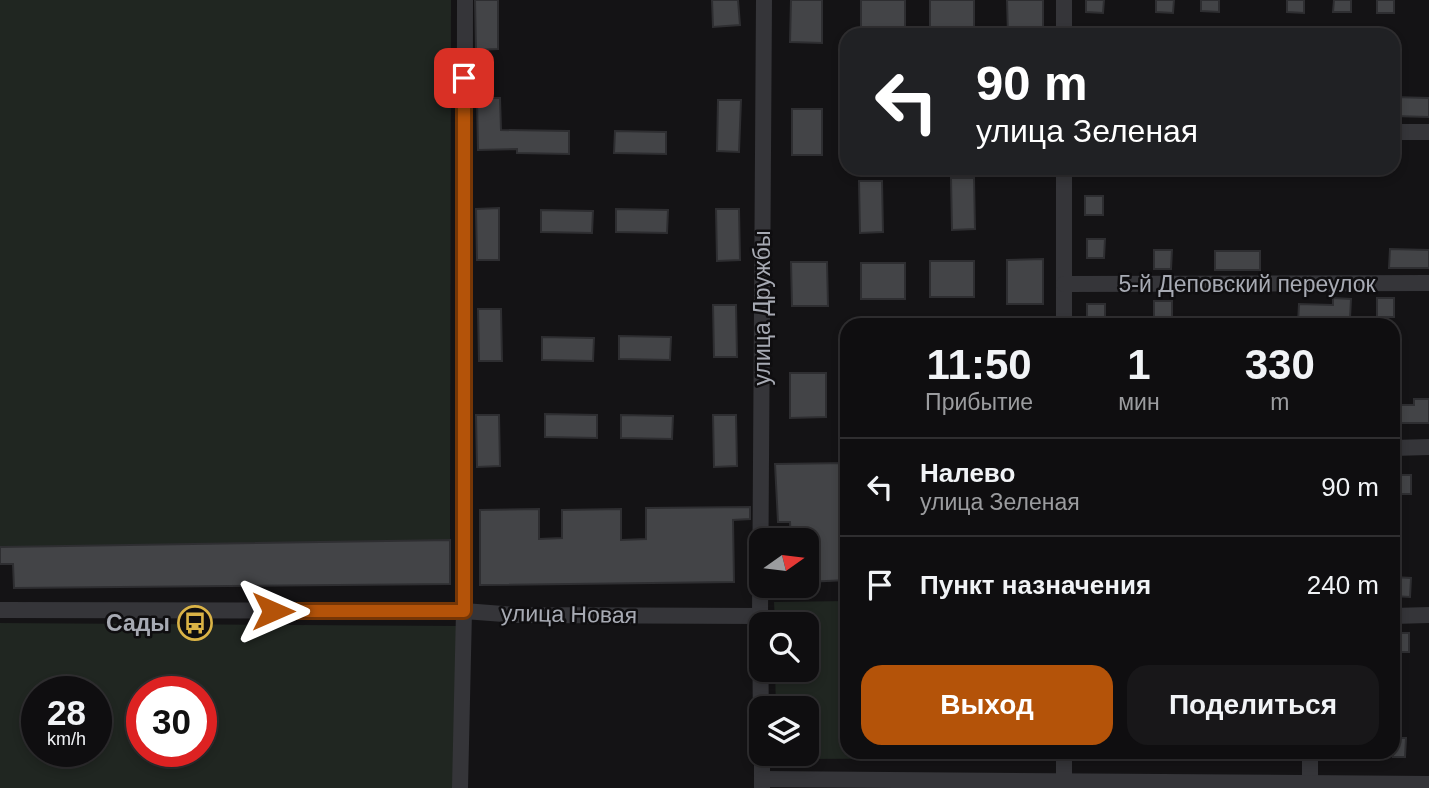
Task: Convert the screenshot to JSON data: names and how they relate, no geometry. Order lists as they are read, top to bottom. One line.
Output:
{"streets":{"street":["5-й Деповский переулок","улица Дружбы","улица Новая"]},"places":{"bus stop":["Сады"]},"north":"right","page":{"turn":["90 m","улица Зеленая"],"eta":["11:50","Прибытие","1","мин","330","m"],"list":[{"name":"Налево","note":"улица Зеленая","value":"90 m"},{"name":"Пункт назначения","value":"240 m"}],"buttons":["Выход","Поделиться"],"speed":"28 km/h","limit":"30"}}
